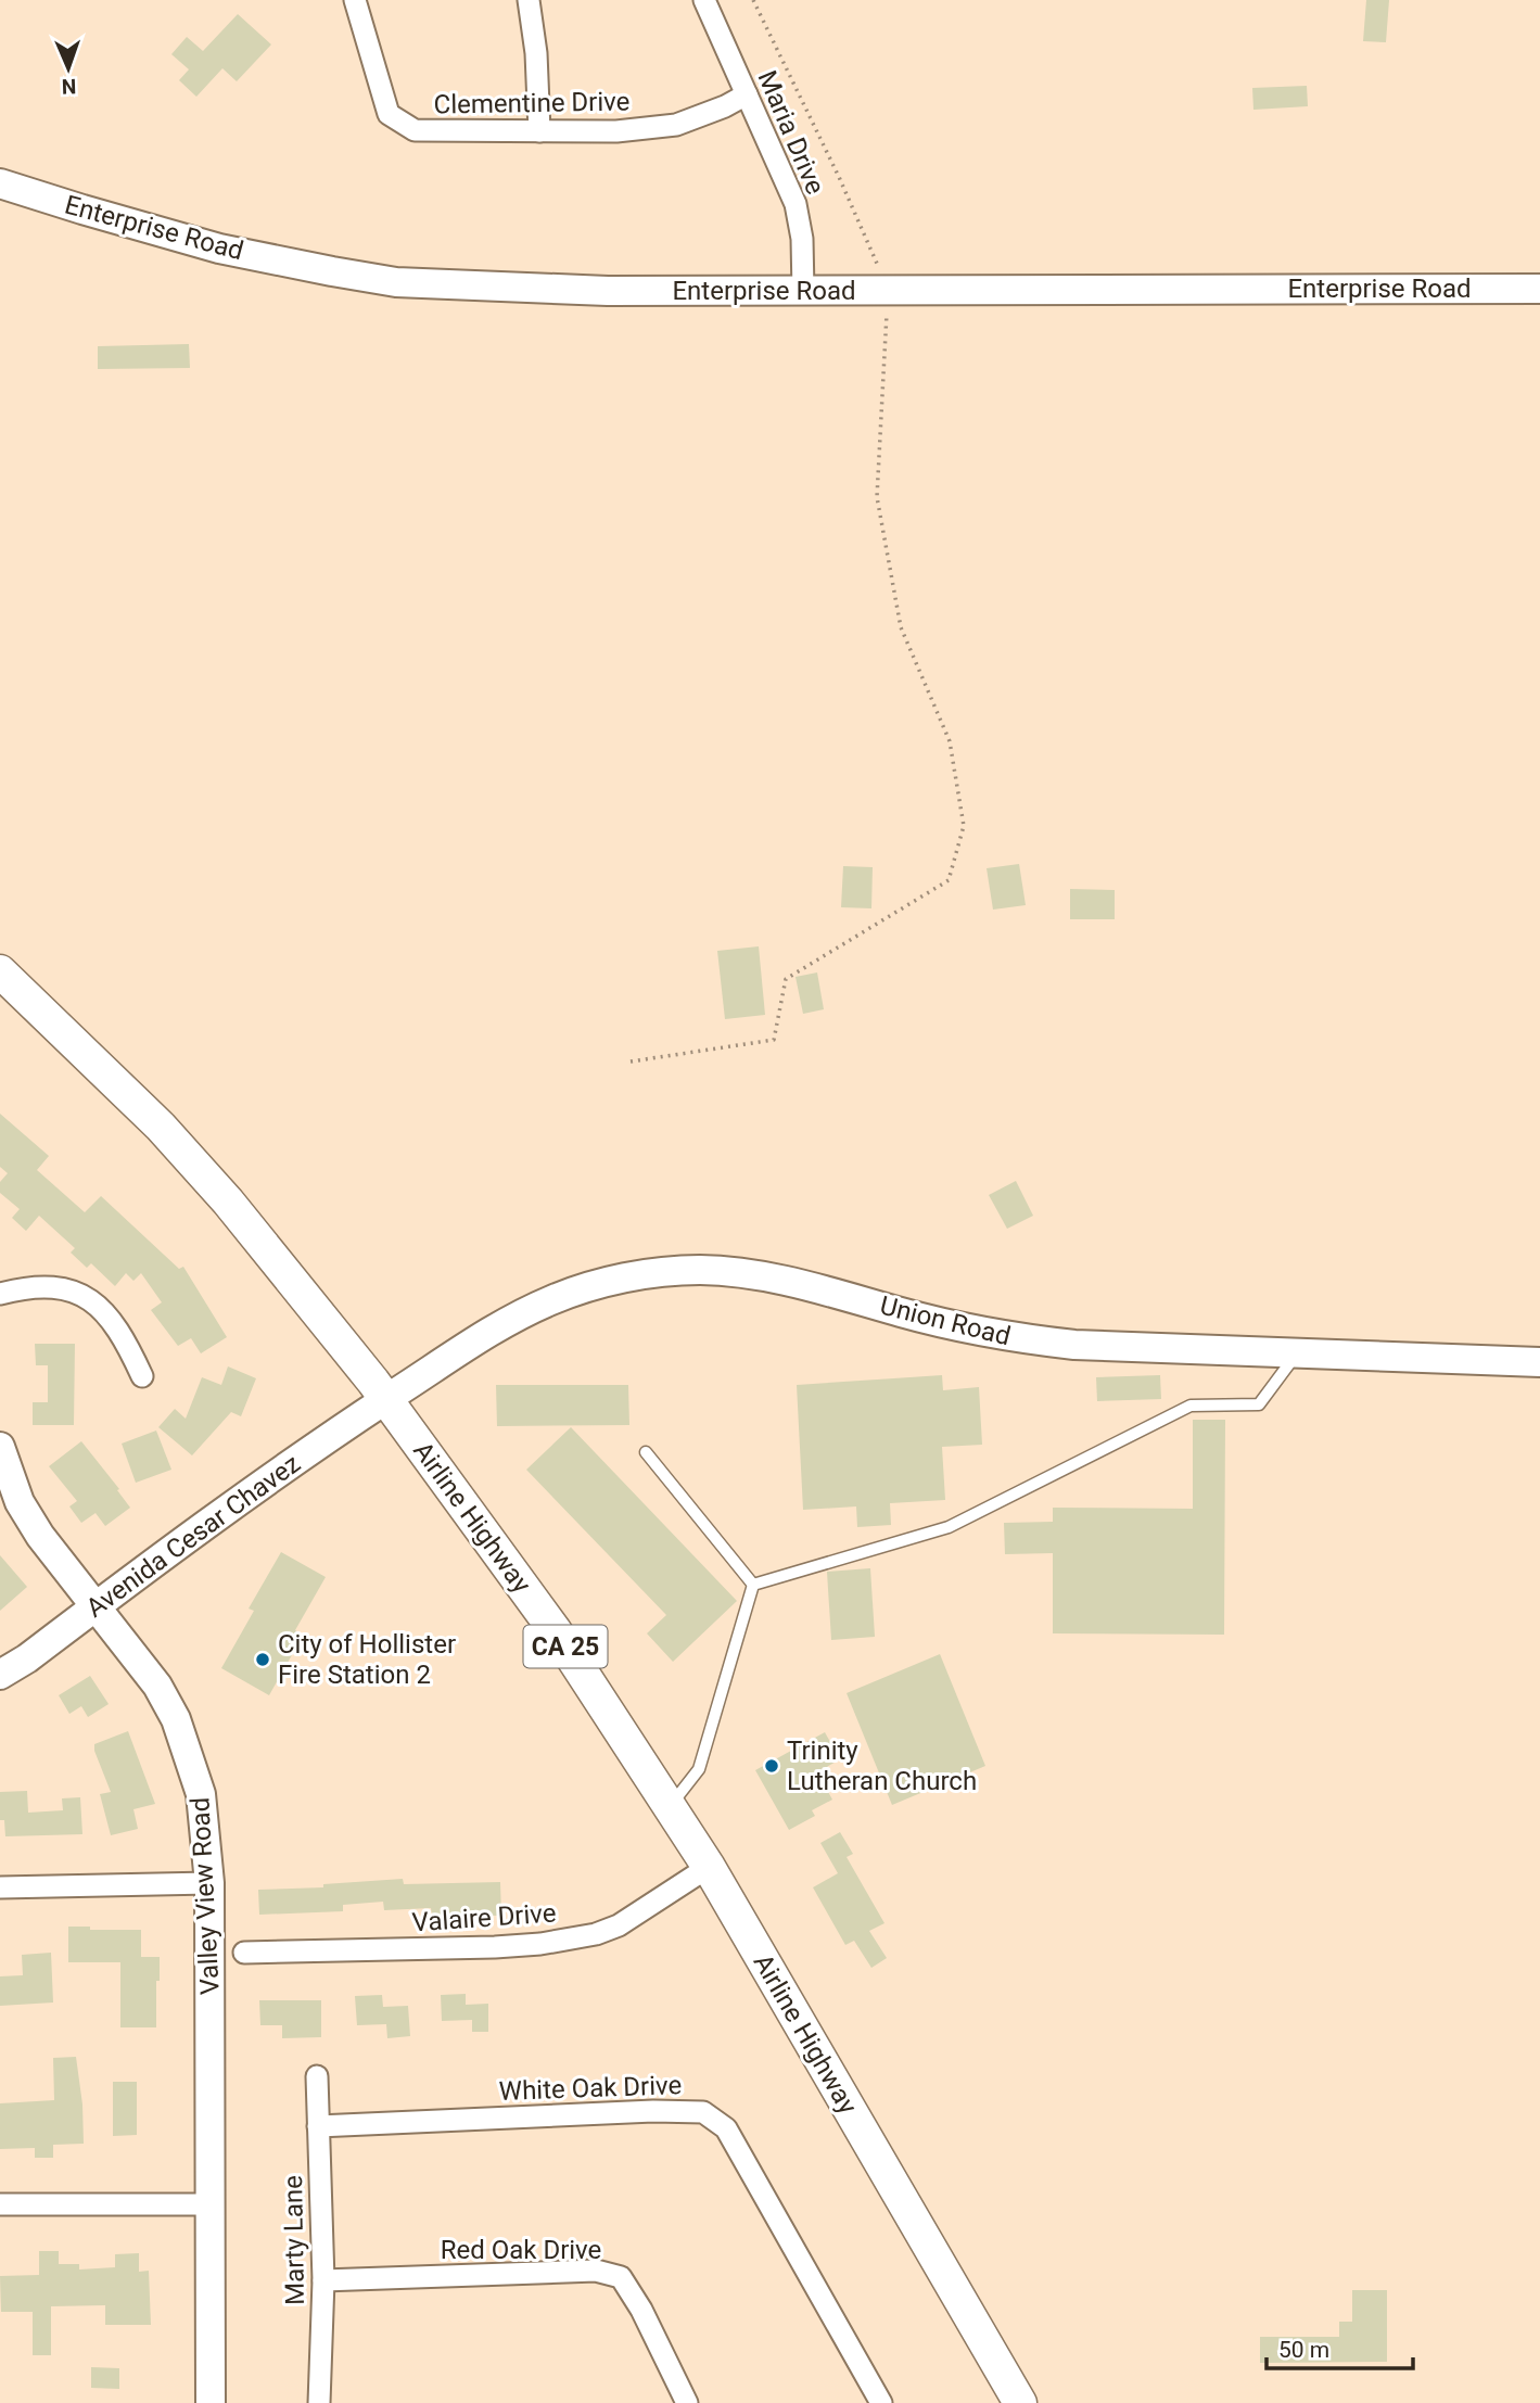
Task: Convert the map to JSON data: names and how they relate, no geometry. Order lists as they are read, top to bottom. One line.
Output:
{"streets":{"main road":["Airline Highway","CA 25"],"street":["Clementine Drive","Maria Drive","Enterprise Road","Union Road","Avenida Cesar Chavez","Valley View Road","Valaire Drive","White Oak Drive","Marty Lane","Red Oak Drive"]},"crossings":[["Clementine Drive","Maria Drive"],["Maria Drive","Enterprise Road"],["Union Road","Airline Highway"],["Union Road","Avenida Cesar Chavez"],["Airline Highway","Avenida Cesar Chavez"],["Airline Highway","Valaire Drive"],["Avenida Cesar Chavez","Valley View Road"],["White Oak Drive","Marty Lane"],["Marty Lane","Red Oak Drive"]],"places":["City of Hollister Fire Station 2","Trinity Lutheran Church"],"scale_bar":"50 m","north":"bottom"}
